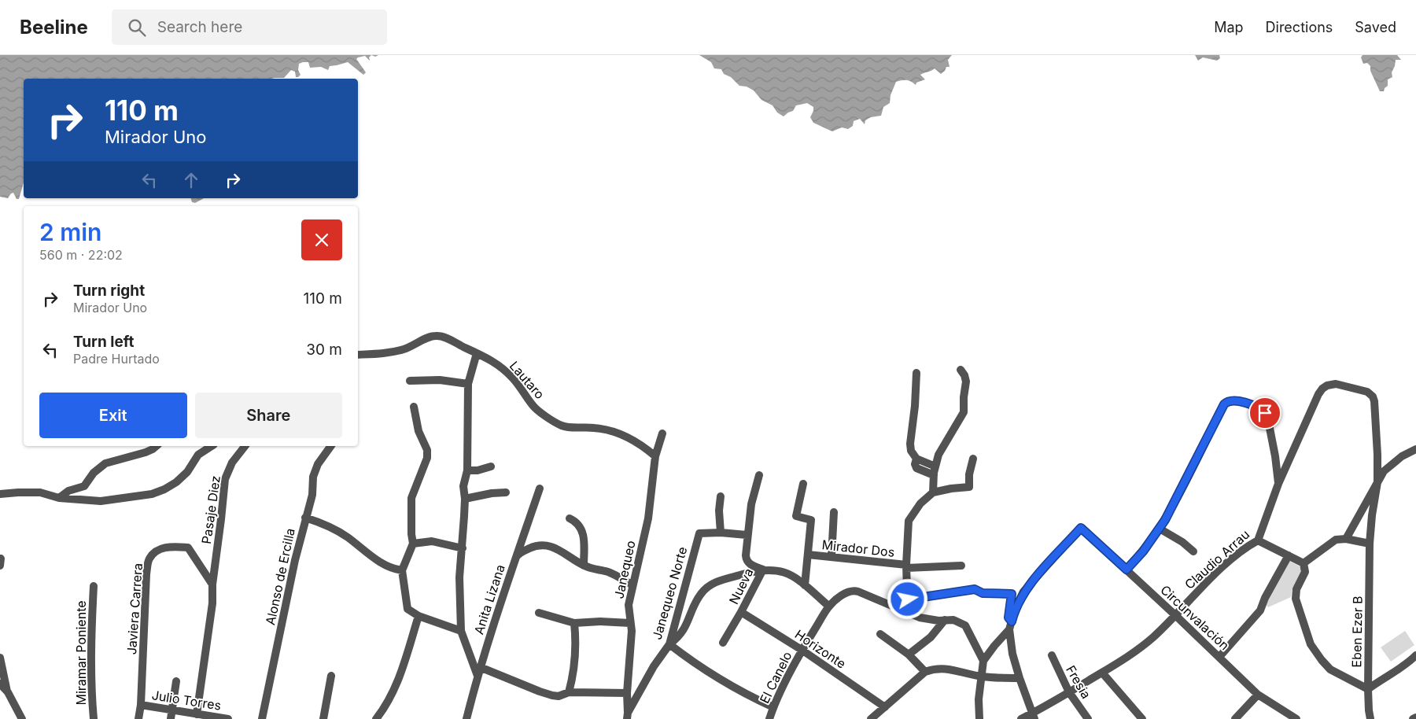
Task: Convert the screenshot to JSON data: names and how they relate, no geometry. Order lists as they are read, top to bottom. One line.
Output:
{"streets":{"street":["Lautaro","Pasaje Diez","Mirador Dos","Claudio Arrau","Janequeo","Alonso de Ercilla","Nueva","Janequeo Norte","Anita Lizana","Javiera Carrera","Circunvalación","Eben Ezer B","Horizonte","Miramar Poniente","El Canelo","Fresia","Julio Torres"]},"crossings":[["Lautaro","Janequeo"],["Pasaje Diez","Javiera Carrera"],["Claudio Arrau","Circunvalación"],["Claudio Arrau","Eben Ezer B"],["Claudio Arrau","Fresia"],["Janequeo","Janequeo Norte"],["Nueva","Janequeo Norte"],["Nueva","Horizonte"],["Javiera Carrera","Julio Torres"],["Horizonte","El Canelo"]],"page":{"header":"Beeline","search":"Search here","nav":["Map","Directions","Saved"],"turn":["110 m","Mirador Uno"],"heading":["2 min","560 m · 22:02"],"list":[{"name":"Turn right","note":"Mirador Uno","value":"110 m"},{"name":"Turn left","note":"Padre Hurtado","value":"30 m"}],"buttons":["Exit","Share"]}}
